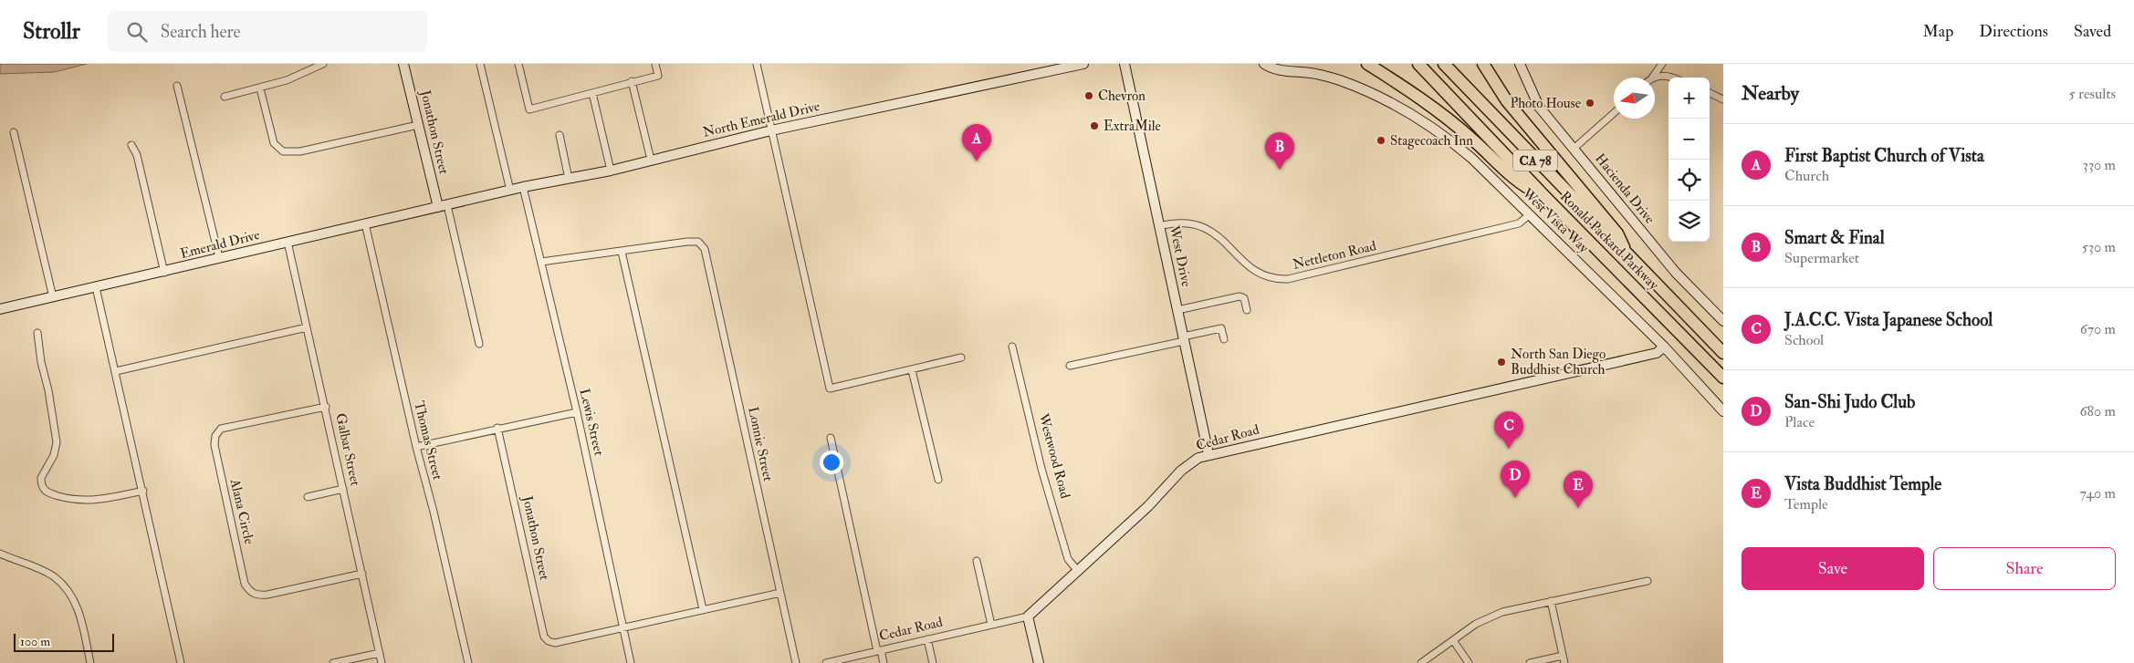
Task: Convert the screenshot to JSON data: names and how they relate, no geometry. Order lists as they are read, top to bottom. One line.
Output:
{"streets":{"highway":["CA 78","Ronald Packard Parkway"],"main road":["North Emerald Drive","Jonathon Street","Hacienda Drive","West Vista Way","Emerald Drive","West Drive","Cedar Road"],"street":["Nettleton Road","Lewis Street","Thomas Street","Lonnie Street","Galbar Street","Westwood Road","Alana Circle"]},"crossings":[["North Emerald Drive","Jonathon Street"],["North Emerald Drive","Emerald Drive"],["North Emerald Drive","Lewis Street"],["Jonathon Street","Emerald Drive"],["Jonathon Street","Lewis Street"],["West Vista Way","Nettleton Road"],["West Vista Way","Cedar Road"],["Emerald Drive","Thomas Street"],["Emerald Drive","Galbar Street"],["Nettleton Road","West Drive"],["West Drive","Cedar Road"],["Cedar Road","Westwood Road"],["Galbar Street","Alana Circle"]],"places":["Chevron","Photo House","ExtraMile","Stagecoach Inn","North San Diego Buddhist Church"],"scale_bar":"100 m","north":"left","page":{"header":"Strollr","search":"Search here","nav":["Map","Directions","Saved"],"heading":["Nearby","5 results"],"map_buttons":["+","−"],"list":[{"mark":"A","name":"First Baptist Church of Vista","note":"Church","value":"330 m"},{"mark":"B","name":"Smart & Final","note":"Supermarket","value":"530 m"},{"mark":"C","name":"J.A.C.C. Vista Japanese School","note":"School","value":"670 m"},{"mark":"D","name":"San-Shi Judo Club","note":"Place","value":"680 m"},{"mark":"E","name":"Vista Buddhist Temple","note":"Temple","value":"740 m"}],"pins":["A","B","C","D","E"],"buttons":["Save","Share"],"scale":"100 m"}}
